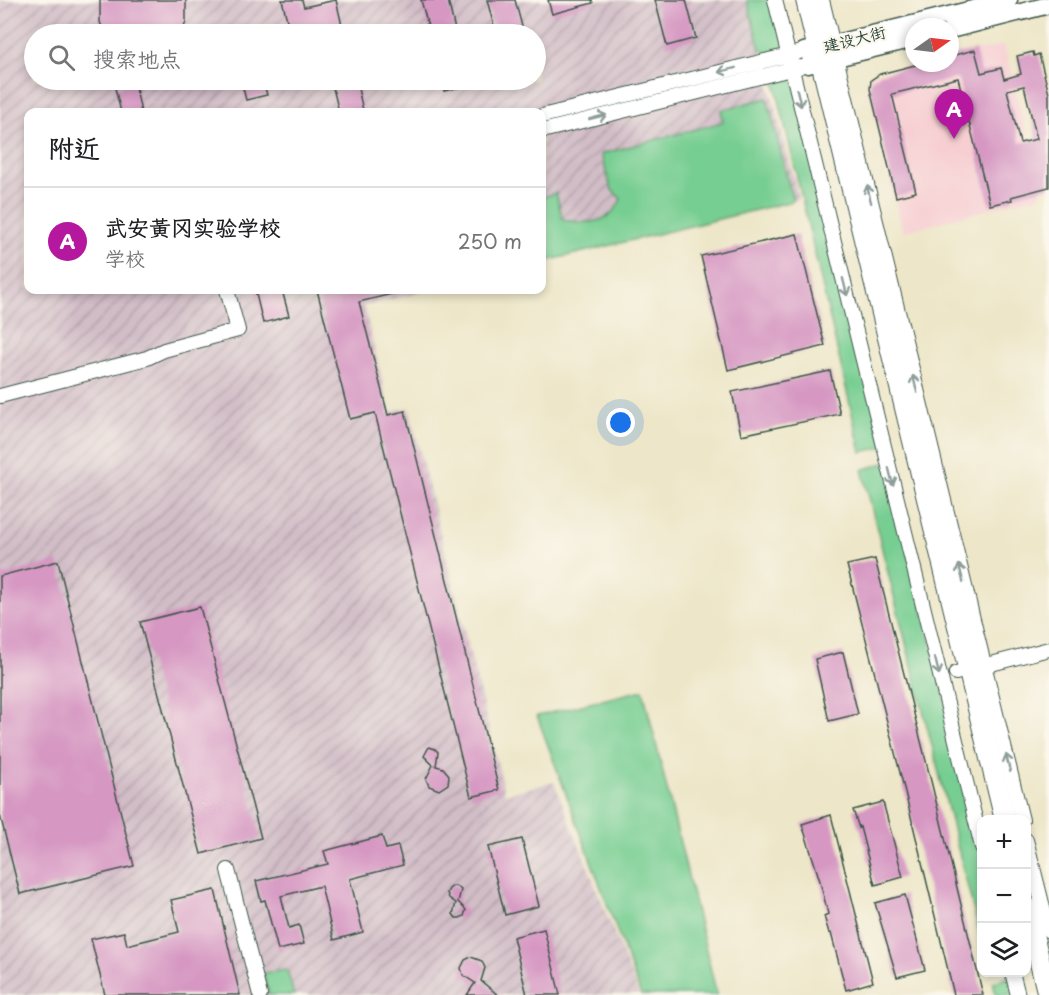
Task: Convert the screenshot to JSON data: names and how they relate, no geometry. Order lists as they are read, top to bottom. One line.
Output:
{"streets":{"main road":["建设大街"]},"north":"right","page":{"search":"搜索地点","pins":"A","heading":"附近","list":[{"mark":"A","name":"武安黄冈实验学校","note":"学校","value":"250 m"}],"map_buttons":["+","−"]}}
